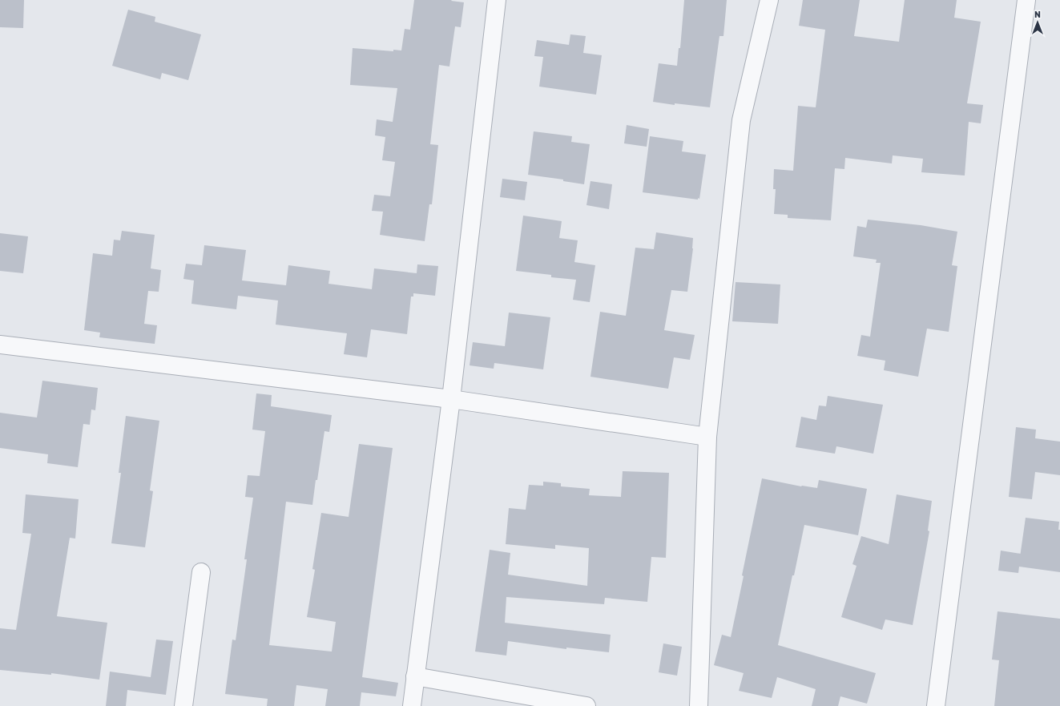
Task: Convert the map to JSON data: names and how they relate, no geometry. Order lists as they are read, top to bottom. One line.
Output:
{"north":"top"}
